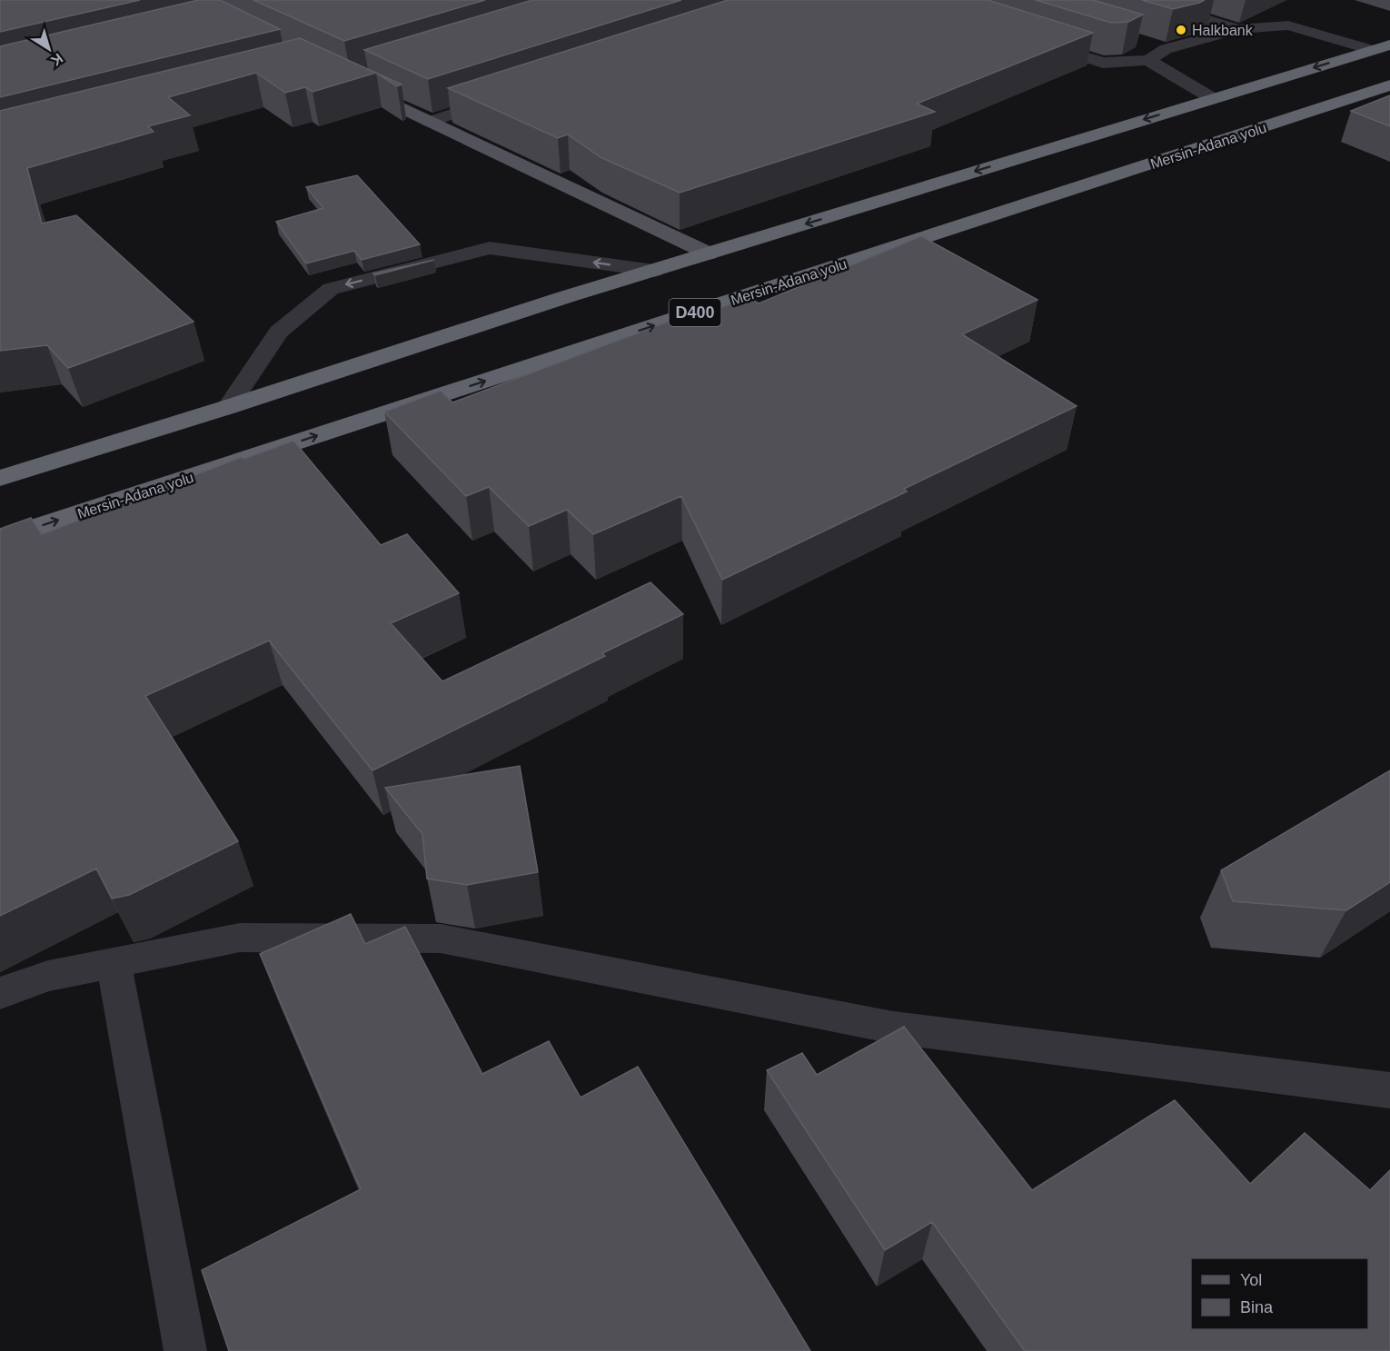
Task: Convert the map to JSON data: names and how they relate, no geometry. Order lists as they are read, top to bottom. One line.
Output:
{"streets":{"highway":["Mersin-Adana yolu","D400"]},"places":["Halkbank"],"legend":["Yol","Bina"],"north":"bottom right"}
